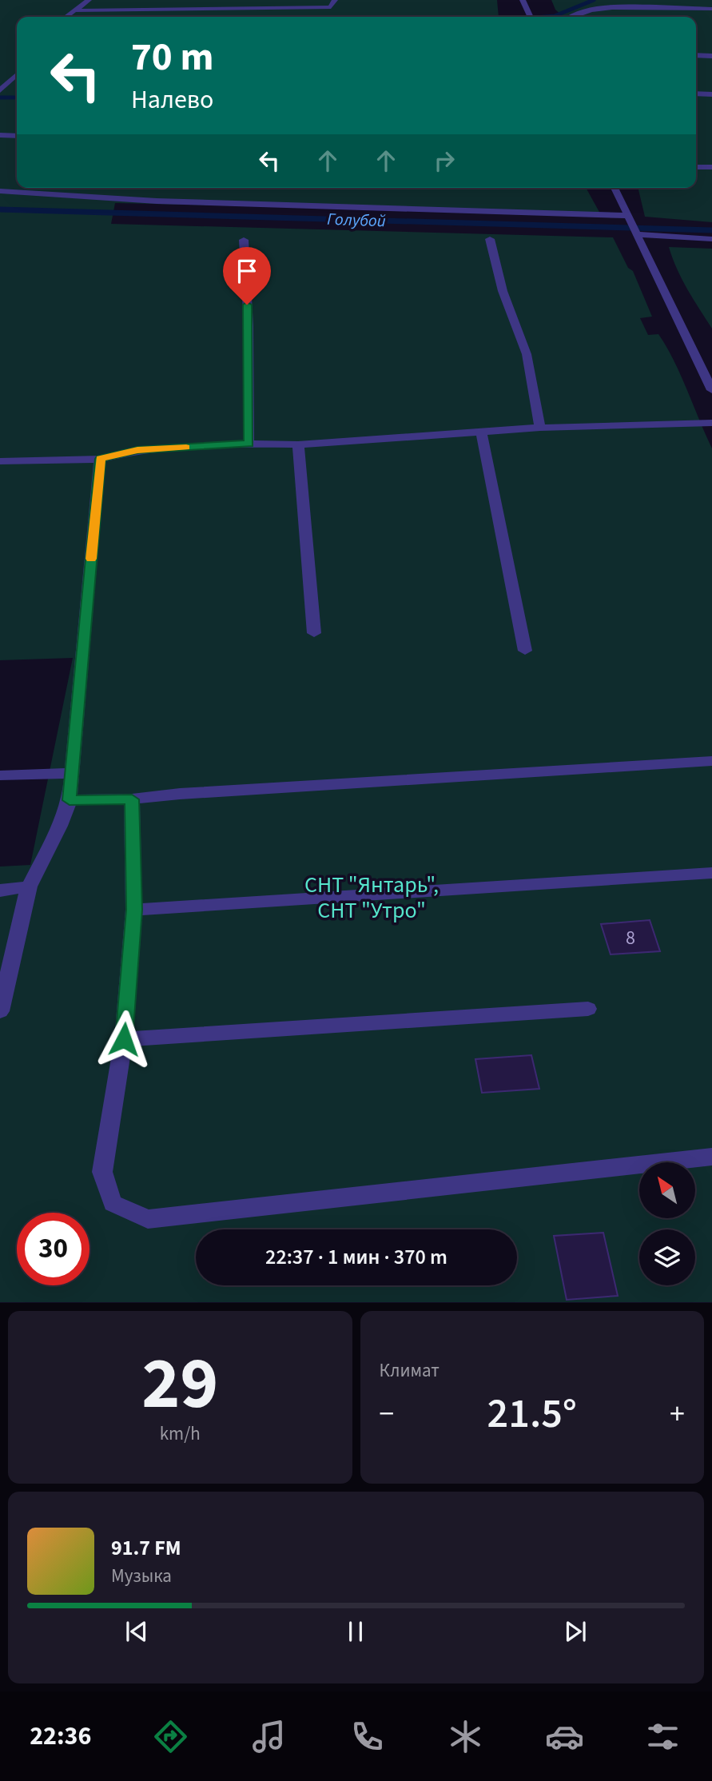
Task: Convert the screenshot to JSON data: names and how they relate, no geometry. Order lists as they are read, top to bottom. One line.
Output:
{"water":["Голубой"],"parks":["СНТ \"Янтарь\", СНТ \"Утро\""],"house_numbers":["8"],"north":"top left","page":{"turn":["70 m","Налево"],"limit":"30","trip":"22:37 · 1 мин · 370 m","tile":[["29","km/h"],"Климат"],"heat":["−","21.5°","+"],"song":["91.7 FM","Музыка"],"tabs":"22:36"}}
